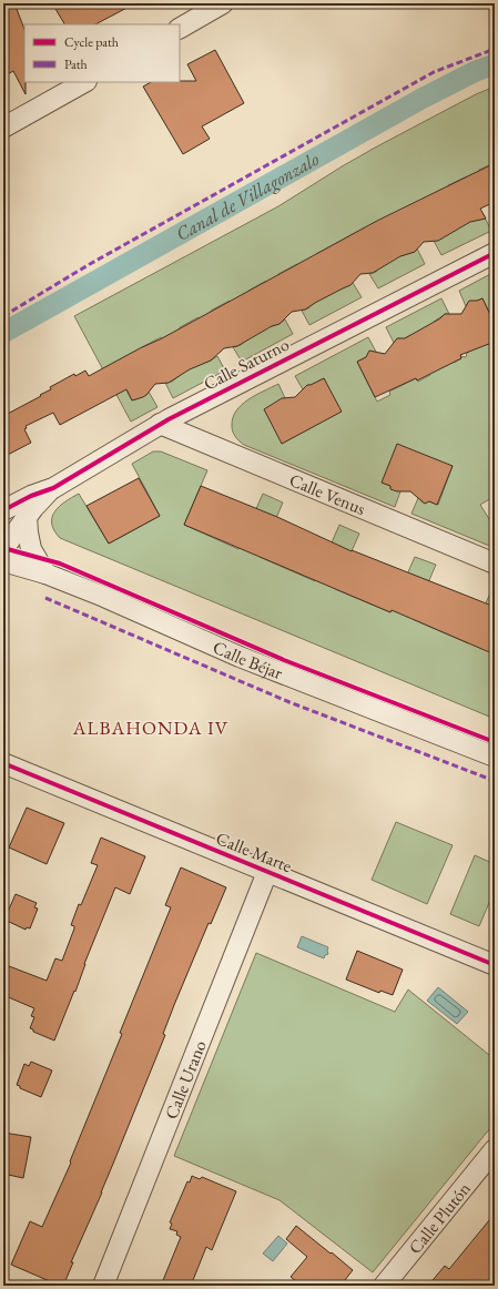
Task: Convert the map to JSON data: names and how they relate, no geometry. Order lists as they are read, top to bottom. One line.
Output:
{"streets":{"street":["Calle Saturno","Calle Venus","Calle Béjar","Calle Marte","Calle Urano","Calle Plutón"]},"crossings":[["Calle Saturno","Calle Venus"],["Calle Marte","Calle Urano"]],"districts":["ALBAHONDA IV"],"water":["Canal de Villagonzalo"],"legend":["Cycle path","Path"]}
